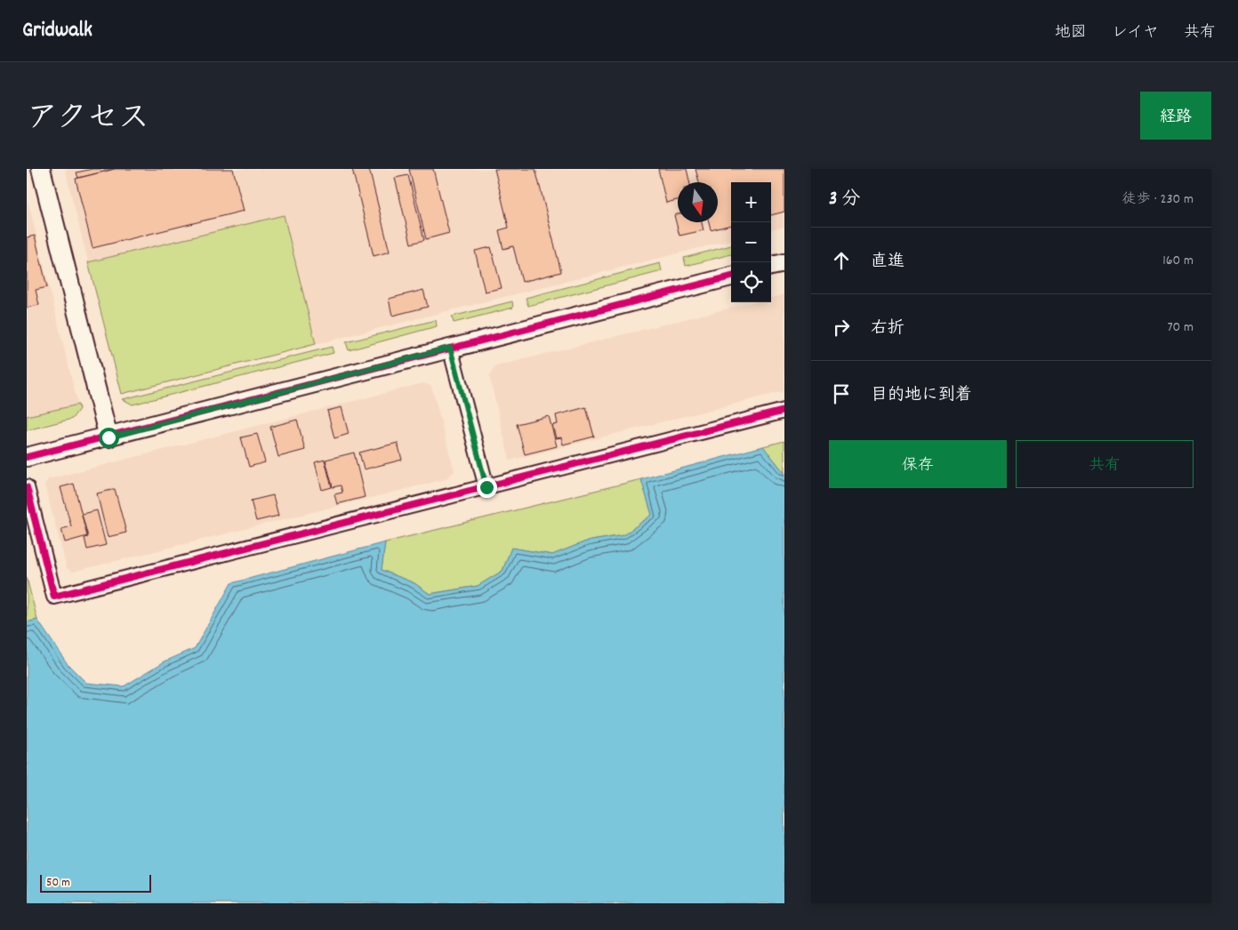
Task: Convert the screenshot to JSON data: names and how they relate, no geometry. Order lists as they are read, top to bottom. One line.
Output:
{"scale_bar":"50 m","north":"bottom","page":{"header":"Gridwalk","nav":["地図","レイヤ","共有"],"title":"アクセス","buttons":["経路",["保存","共有"]],"heading":["3 分","徒歩 · 230 m"],"map_buttons":["+","−"],"list":[["直進","160 m"],["右折","70 m"],"目的地に到着"],"scale":"50 m"}}
